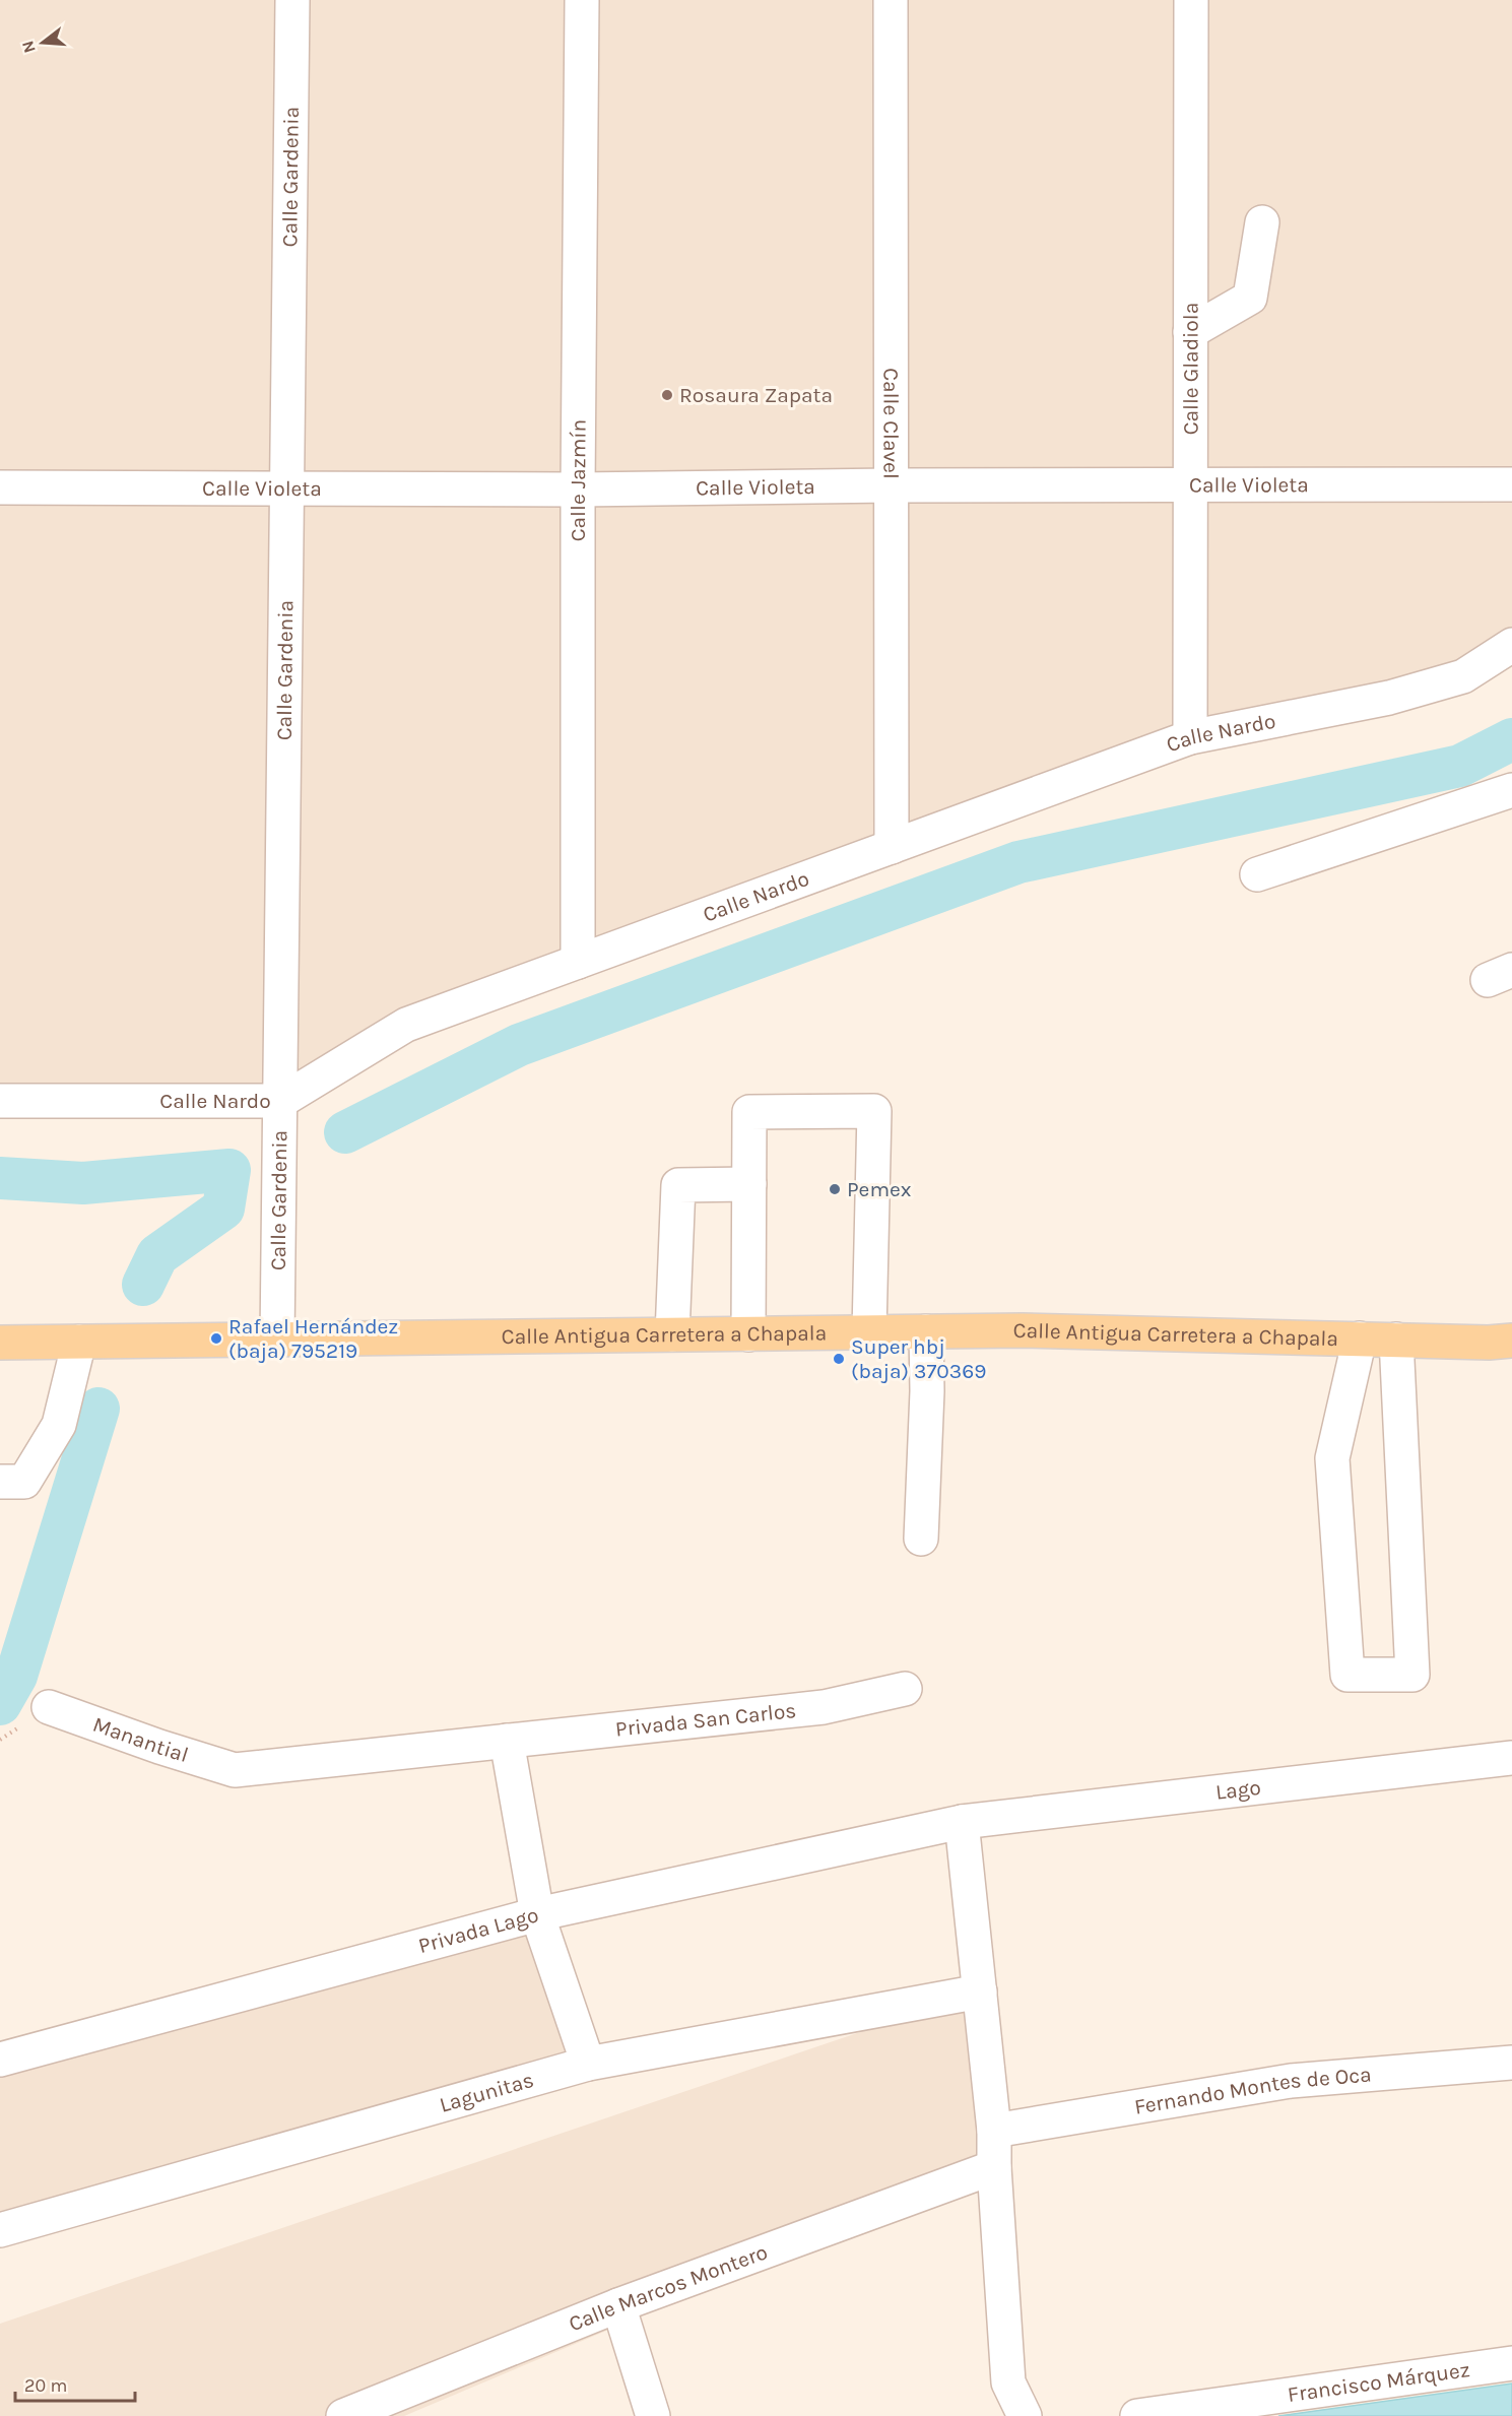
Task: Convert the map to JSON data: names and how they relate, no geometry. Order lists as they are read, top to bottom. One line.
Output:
{"streets":{"main road":["Calle Antigua Carretera a Chapala"],"street":["Calle Gardenia","Calle Gladiola","Calle Clavel","Calle Jazmín","Calle Violeta","Calle Nardo","Privada San Carlos","Manantial","Lago","Privada Lago","Fernando Montes de Oca","Lagunitas","Calle Marcos Montero","Francisco Márquez"]},"crossings":[["Calle Gardenia","Calle Violeta"],["Calle Gardenia","Calle Nardo"],["Calle Gardenia","Calle Antigua Carretera a Chapala"],["Calle Gladiola","Calle Violeta"],["Calle Gladiola","Calle Nardo"],["Calle Clavel","Calle Violeta"],["Calle Clavel","Calle Nardo"],["Calle Jazmín","Calle Violeta"],["Calle Jazmín","Calle Nardo"],["Privada San Carlos","Manantial"],["Lago","Privada Lago"]],"places":["Rosaura Zapata","Pemex","Rafael Hernández (baja) 795219","Super hbj (baja) 370369"],"scale_bar":"20 m","north":"left"}
